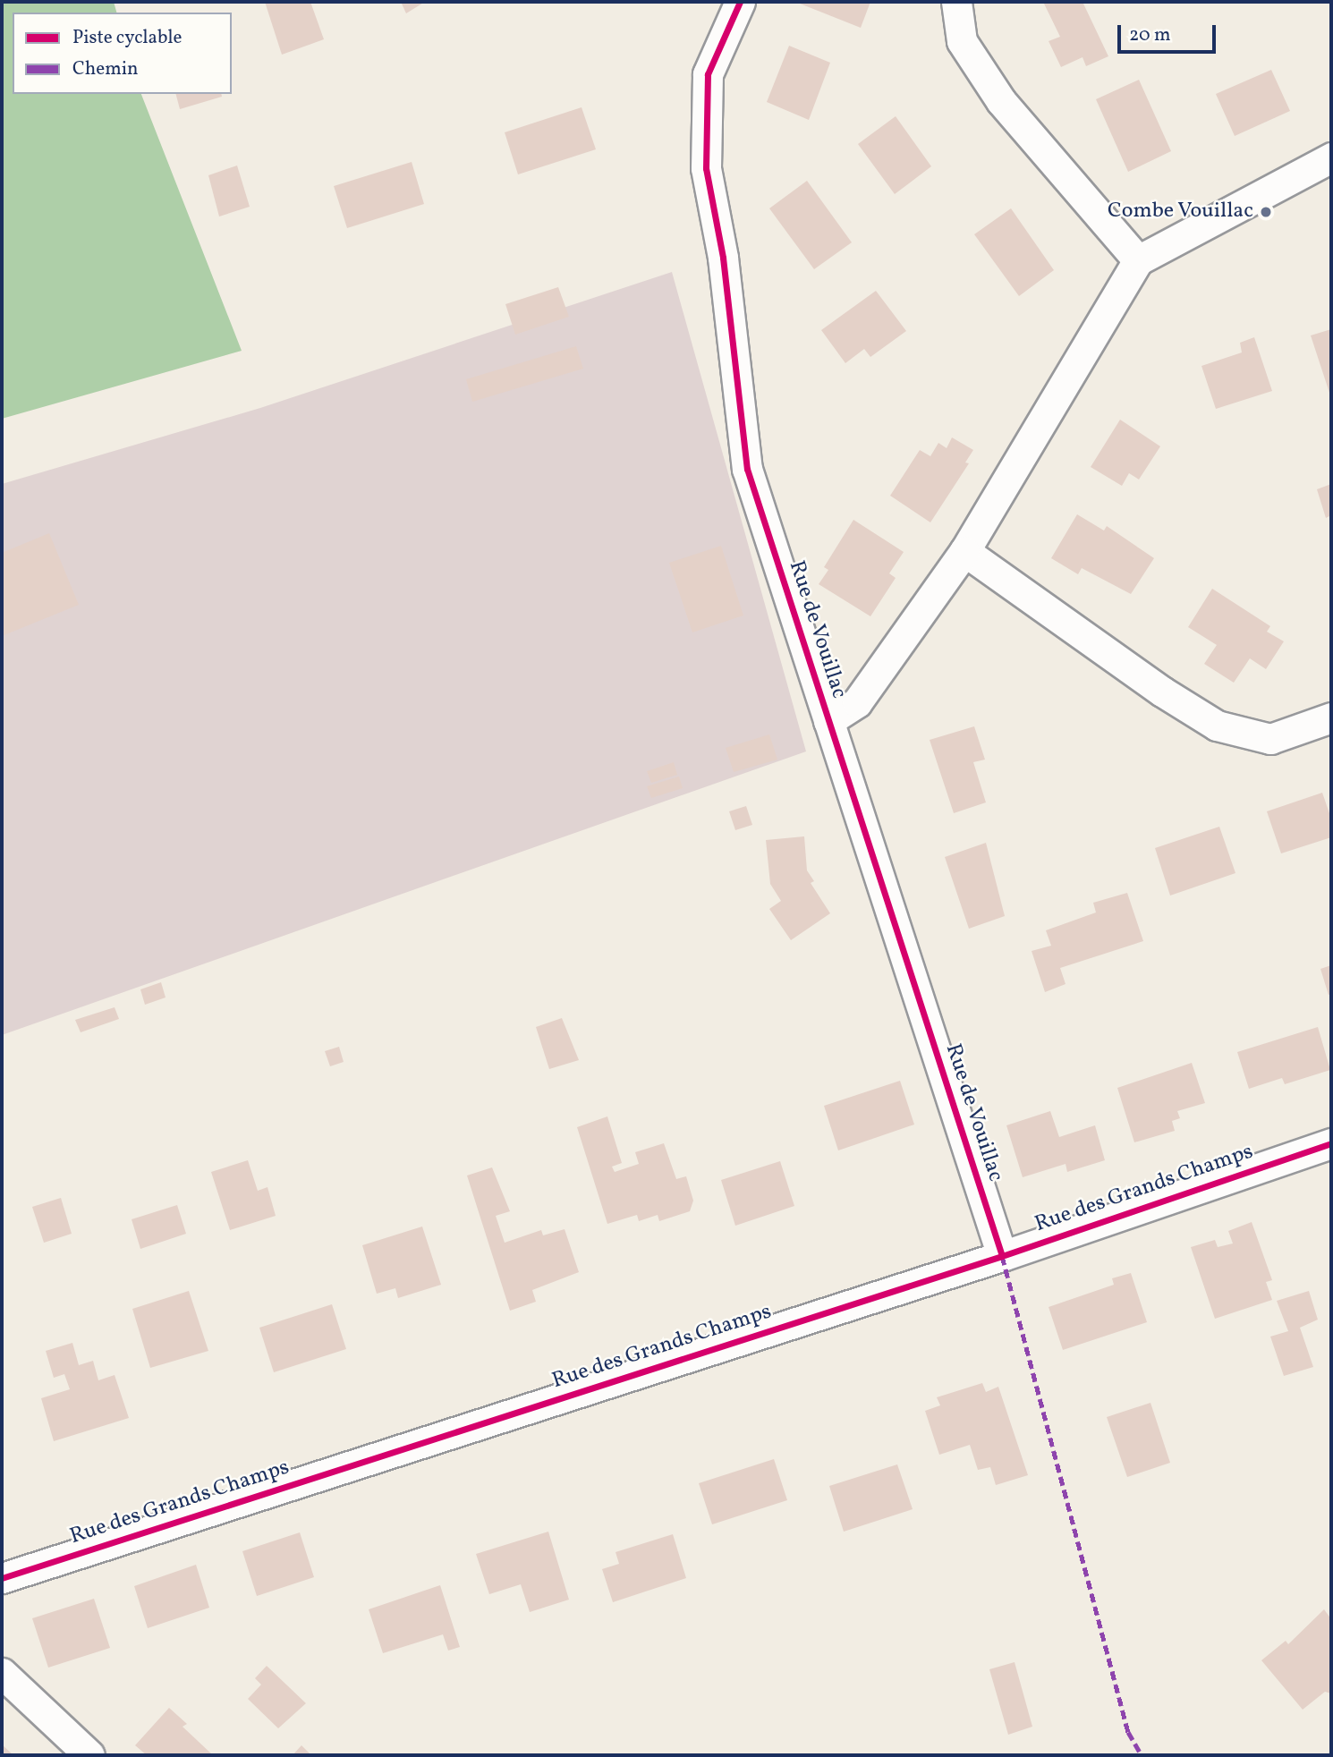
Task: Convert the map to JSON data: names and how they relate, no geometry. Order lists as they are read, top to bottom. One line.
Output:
{"streets":{"street":["Rue de Vouillac","Rue des Grands Champs"]},"crossings":[["Rue de Vouillac","Rue des Grands Champs"]],"places":["Combe Vouillac"],"legend":["Piste cyclable","Chemin"],"scale_bar":"20 m"}
